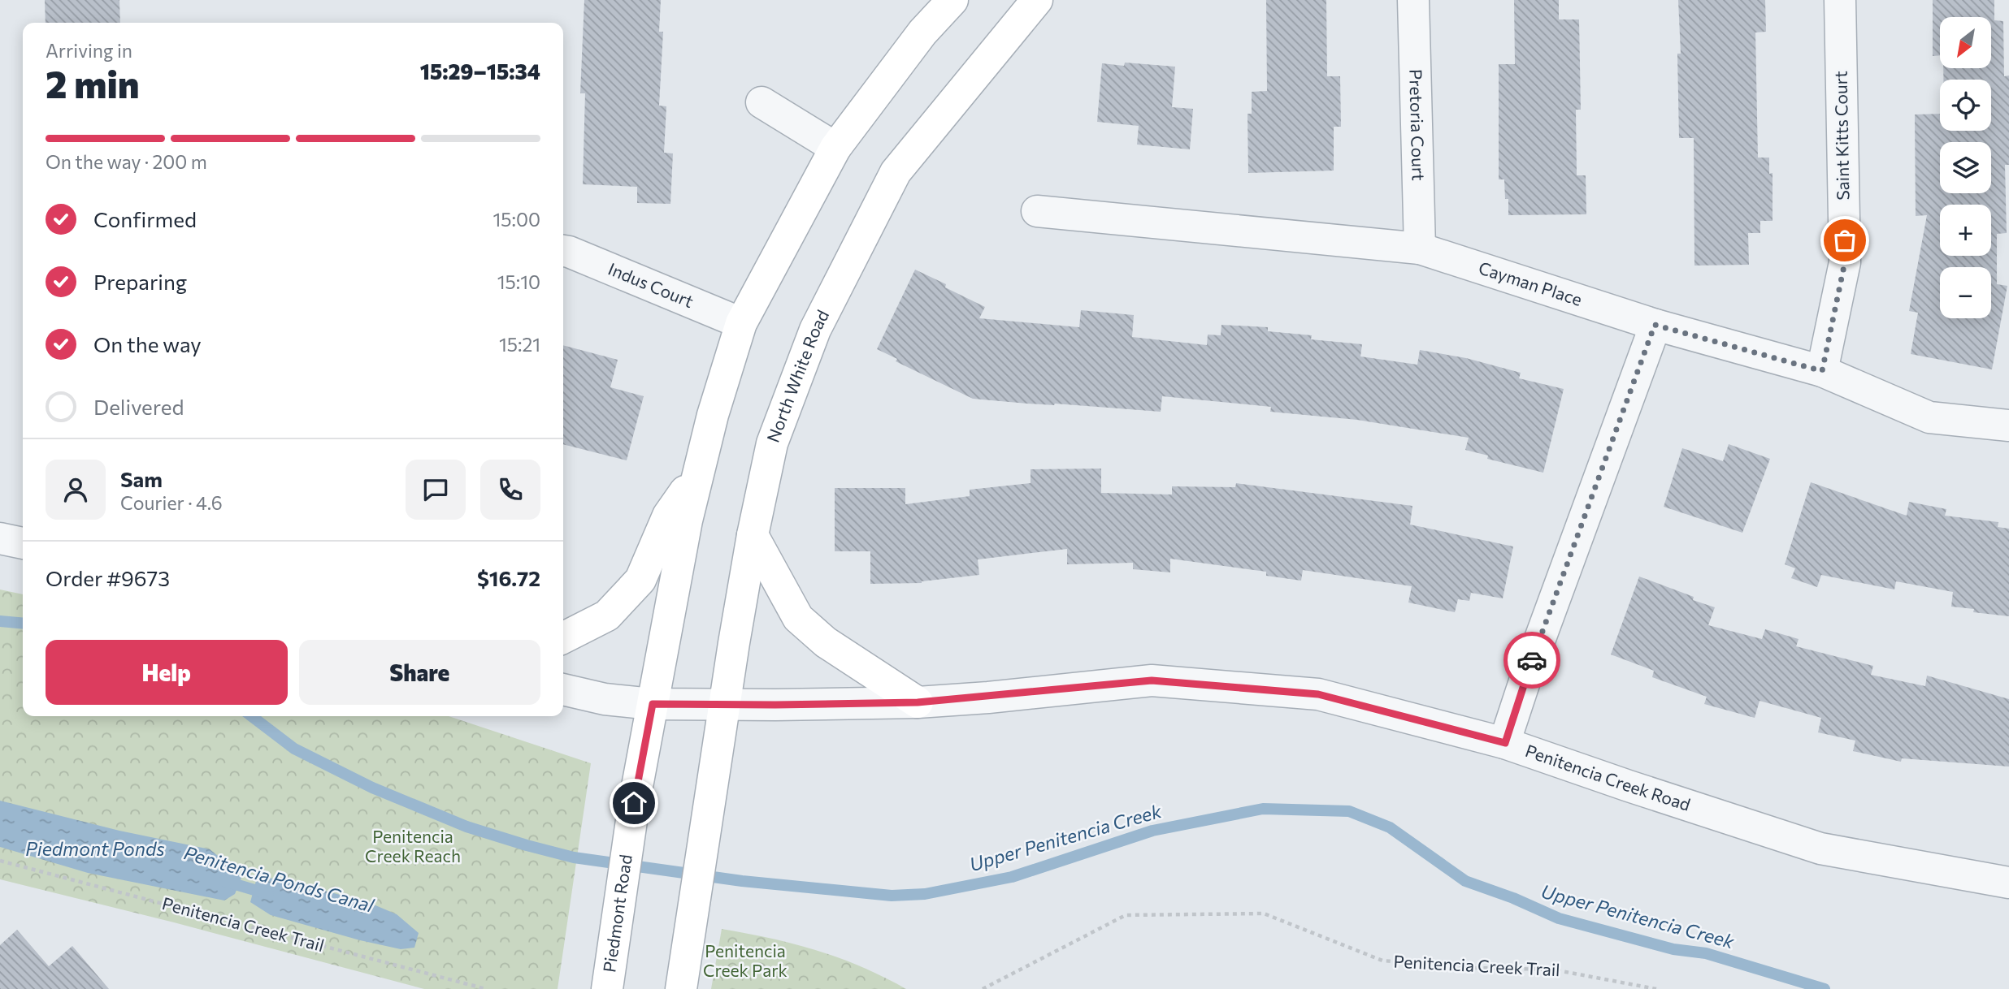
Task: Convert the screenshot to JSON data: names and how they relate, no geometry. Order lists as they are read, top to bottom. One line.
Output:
{"streets":{"main road":["North White Road","Piedmont Road"],"street":["Pretoria Court","Saint Kitts Court","Cayman Place","Indus Court","Penitencia Creek Road"],"path":["Penitencia Creek Trail"]},"crossings":[["Pretoria Court","Cayman Place"],["Saint Kitts Court","Cayman Place"],["North White Road","Penitencia Creek Road"],["Penitencia Creek Road","Piedmont Road"]],"water":["Upper Penitencia Creek","Piedmont Ponds","Penitencia Ponds Canal"],"parks":["Penitencia Creek Reach","Penitencia Creek Park"],"north":"bottom left","page":{"map_buttons":["+","−"],"heading":["2 min","Arriving in","15:29–15:34"],"panel":["Sam","Courier · 4.6","Order #9673","$16.72"],"bar":"On the way · 200 m","list":[["Confirmed","15:00"],["Preparing","15:10"],["On the way","15:21"],"Delivered"],"buttons":["Help","Share"]}}
